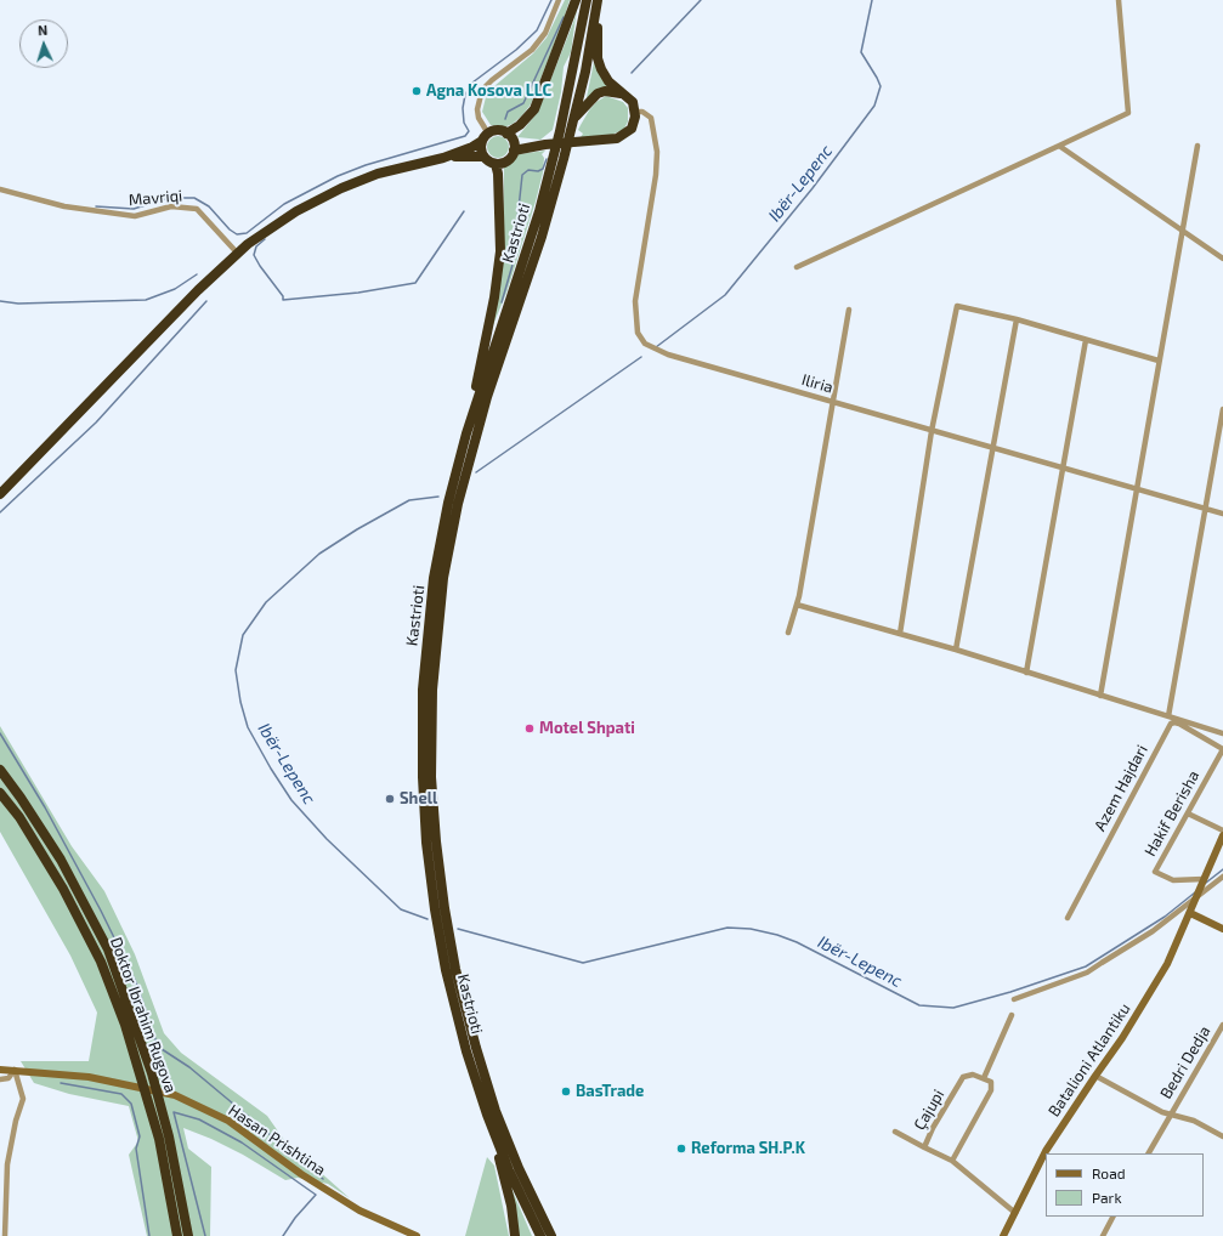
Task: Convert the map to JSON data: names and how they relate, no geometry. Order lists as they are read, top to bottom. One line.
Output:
{"streets":{"highway":["Kastrioti","Doktor Ibrahim Rugova"],"street":["Mavriqi","Iliria","Azem Hajdari","Hakif Berisha","Batalioni Atlantiku","Bedri Dedja","Çajupi","Hasan Prishtina"]},"crossings":[["Azem Hajdari","Hakif Berisha"],["Hakif Berisha","Batalioni Atlantiku"],["Batalioni Atlantiku","Çajupi"]],"water":["Ibër-Lepenc"],"places":["Agna Kosova LLC","Motel Shpati","Shell","BasTrade","Reforma SH.P.K"],"legend":["Road","Park"],"north":"top"}
